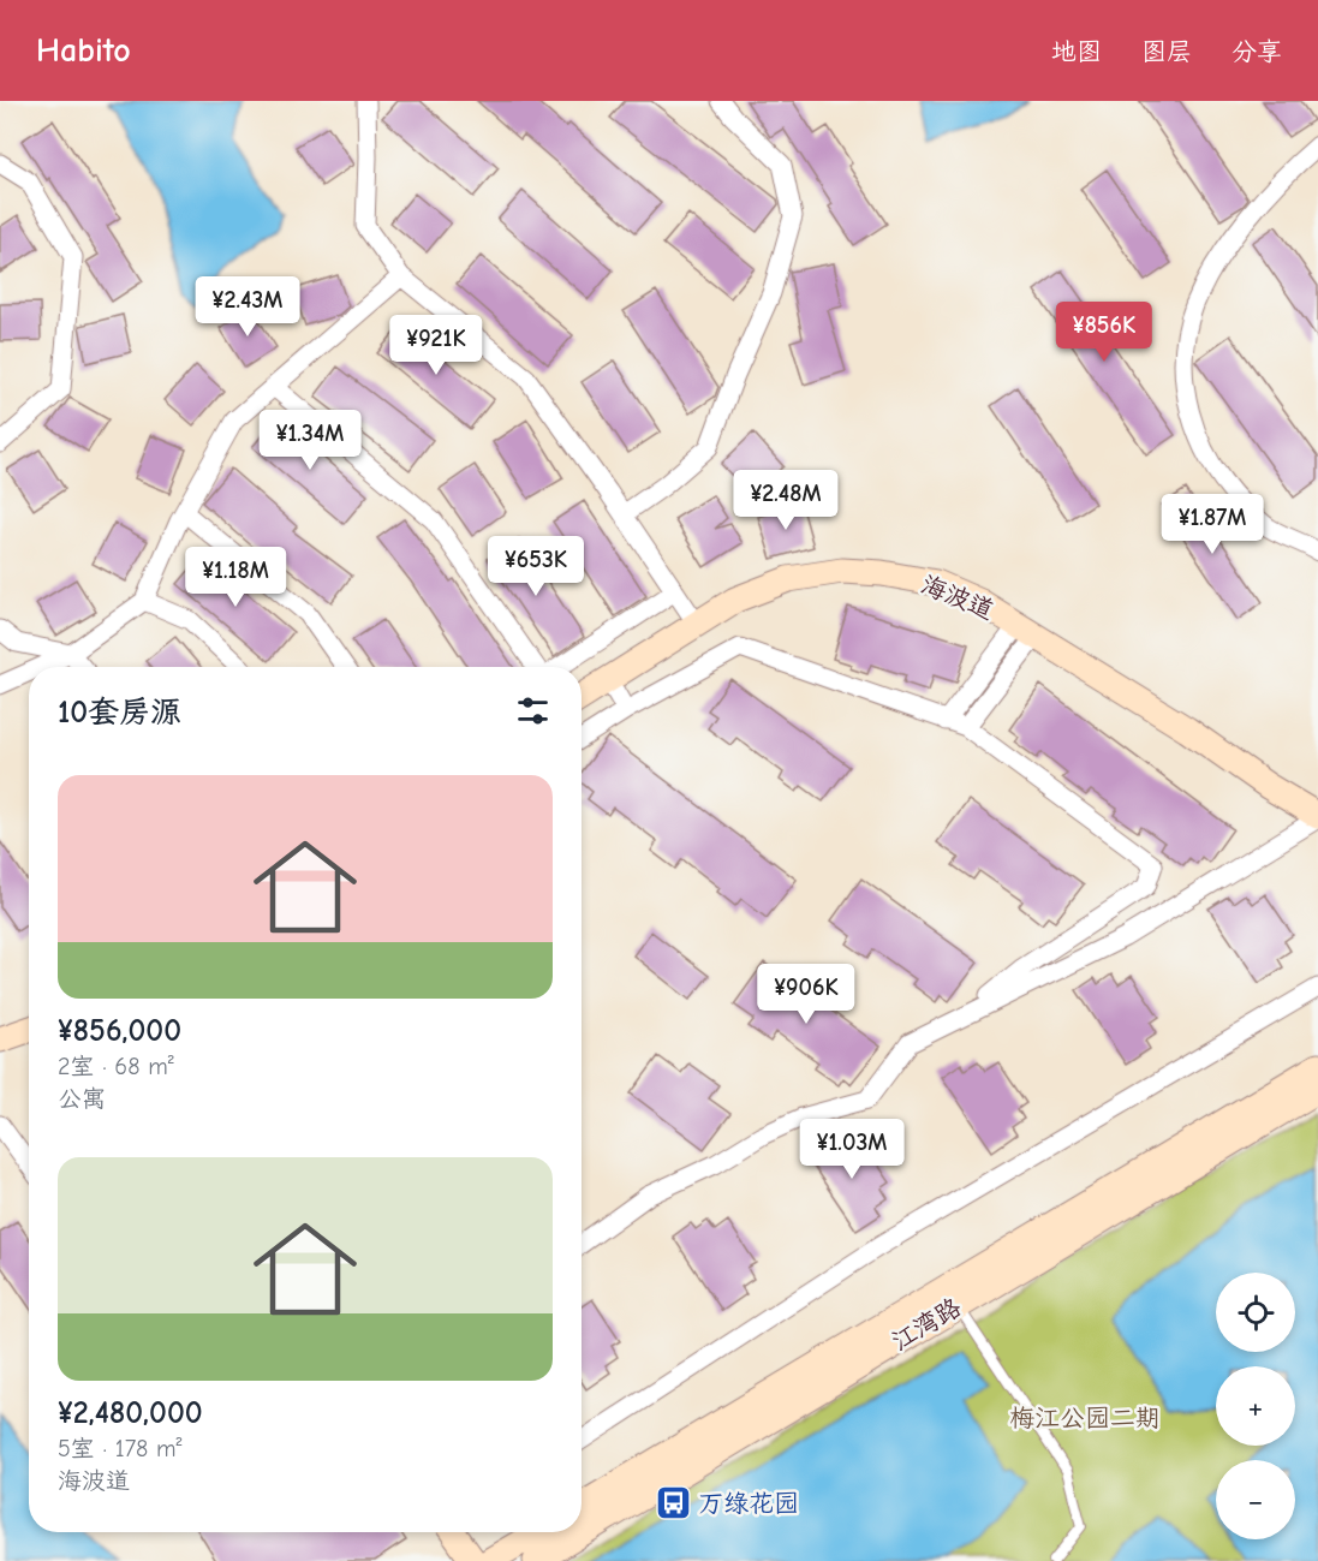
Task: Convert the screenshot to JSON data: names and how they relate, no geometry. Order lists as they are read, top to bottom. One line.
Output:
{"streets":{"main road":["海波道","江湾路"]},"parks":["梅江公园二期"],"places":{"bus stop":["万绿花园"]},"page":{"header":"Habito","nav":["地图","图层","分享"],"price":["¥2.43M","¥856K","¥921K","¥1.34M","¥2.48M","¥1.87M","¥653K","¥1.18M","¥906K","¥1.03M"],"heading":"10套房源","list":[{"name":"¥856,000","note":"2室 · 68 m² · 公寓"},{"name":"¥2,480,000","note":"5室 · 178 m² · 海波道"}],"map_buttons":["+","−"]}}
